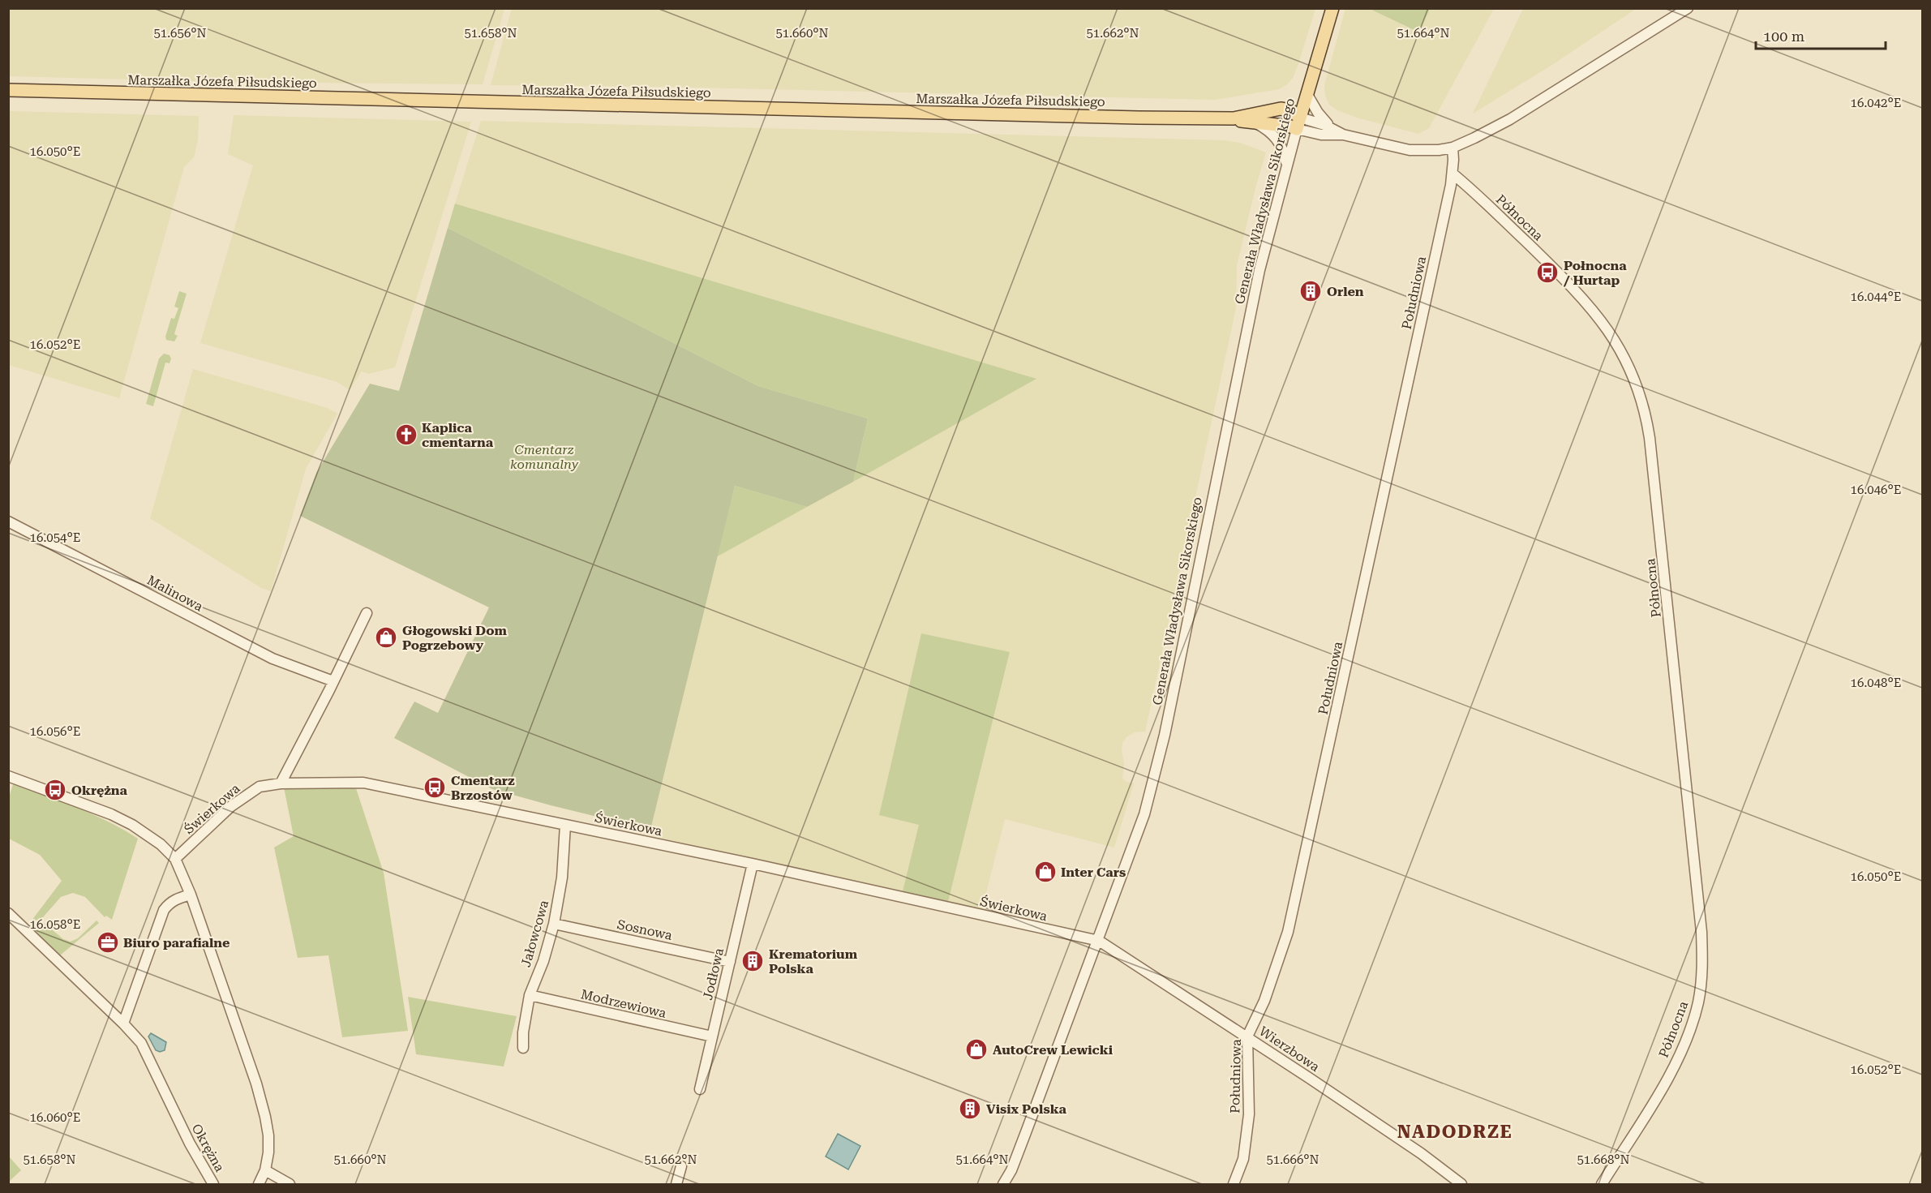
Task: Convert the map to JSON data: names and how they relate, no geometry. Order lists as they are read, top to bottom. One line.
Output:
{"streets":{"main road":["Marszałka Józefa Piłsudskiego","Generała Władysława Sikorskiego"],"street":["Północna","Południowa","Malinowa","Świerkowa","Sosnowa","Jałowcowa","Jodłowa","Modrzewiowa","Wierzbowa","Okrężna"]},"crossings":[["Marszałka Józefa Piłsudskiego","Generała Władysława Sikorskiego"],["Generała Władysława Sikorskiego","Świerkowa"],["Generała Władysława Sikorskiego","Wierzbowa"],["Północna","Południowa"],["Południowa","Wierzbowa"],["Świerkowa","Jałowcowa"],["Świerkowa","Jodłowa"],["Świerkowa","Wierzbowa"],["Sosnowa","Jałowcowa"],["Sosnowa","Jodłowa"],["Jałowcowa","Modrzewiowa"],["Jodłowa","Modrzewiowa"]],"districts":["NADODRZE"],"parks":["Cmentarz komunalny"],"places":{"bus stop":["Połnocna / Hurtap","Cmentarz Brzostów","Okrężna"],"building":["Orlen","Krematorium Polska","Visix Polska"],"church":["Kaplica cmentarna"],"shop":["Głogowski Dom Pogrzebowy","Inter Cars","AutoCrew Lewicki"],"office":["Biuro parafialne"]},"scale_bar":"100 m","coordinates":["51.656°N","51.658°N","51.660°N","51.662°N","51.664°N","16.042°E","16.050°E","16.044°E","16.052°E","16.046°E","16.054°E","16.048°E","16.056°E","16.058°E","16.060°E","51.666°N","51.668°N"]}
